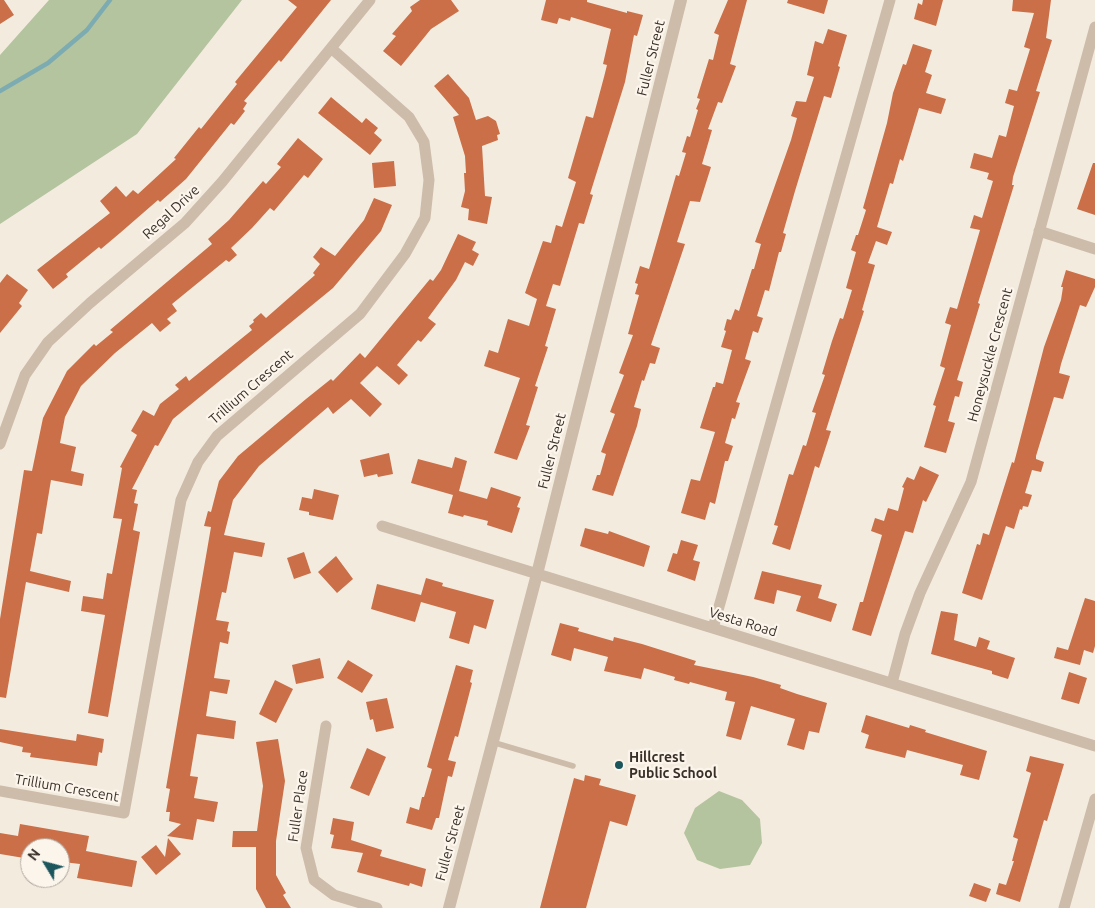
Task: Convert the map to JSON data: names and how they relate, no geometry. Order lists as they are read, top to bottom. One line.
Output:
{"streets":{"street":["Fuller Street","Regal Drive","Honeysuckle Crescent","Trillium Crescent","Vesta Road","Fuller Place"]},"crossings":[["Fuller Street","Vesta Road"],["Regal Drive","Trillium Crescent"],["Honeysuckle Crescent","Vesta Road"]],"places":["Hillcrest Public School"],"north":"top left"}
